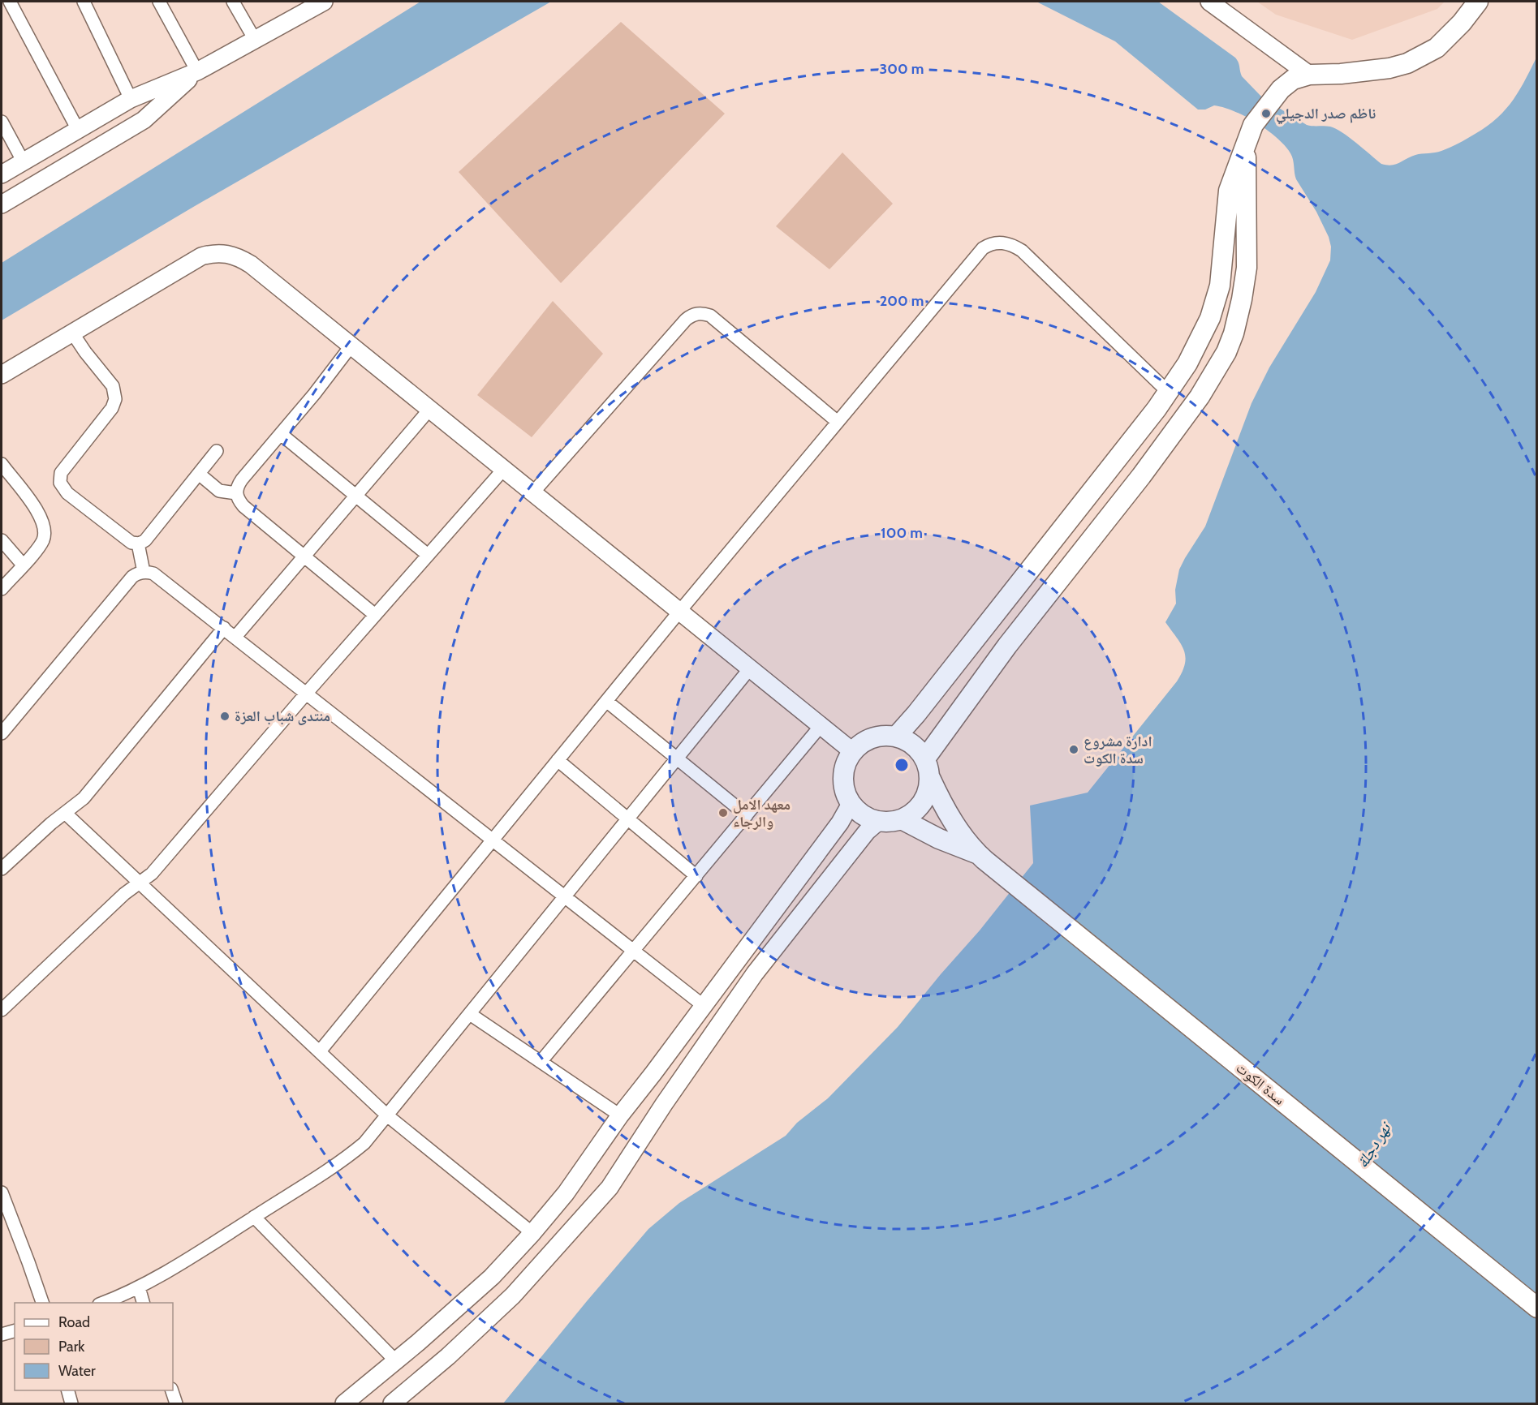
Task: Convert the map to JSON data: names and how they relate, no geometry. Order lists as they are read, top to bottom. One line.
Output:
{"streets":{"main road":["سدة الكوت"]},"water":["نهر دجلة"],"places":["ناظم صدر الدجيلي","منتدى شباب العزة","ادارة مشروع سدة الكوت","معهد الامل والرجاء"],"legend":["Road","Park","Water"],"rings":["300 m","200 m","100 m"]}
